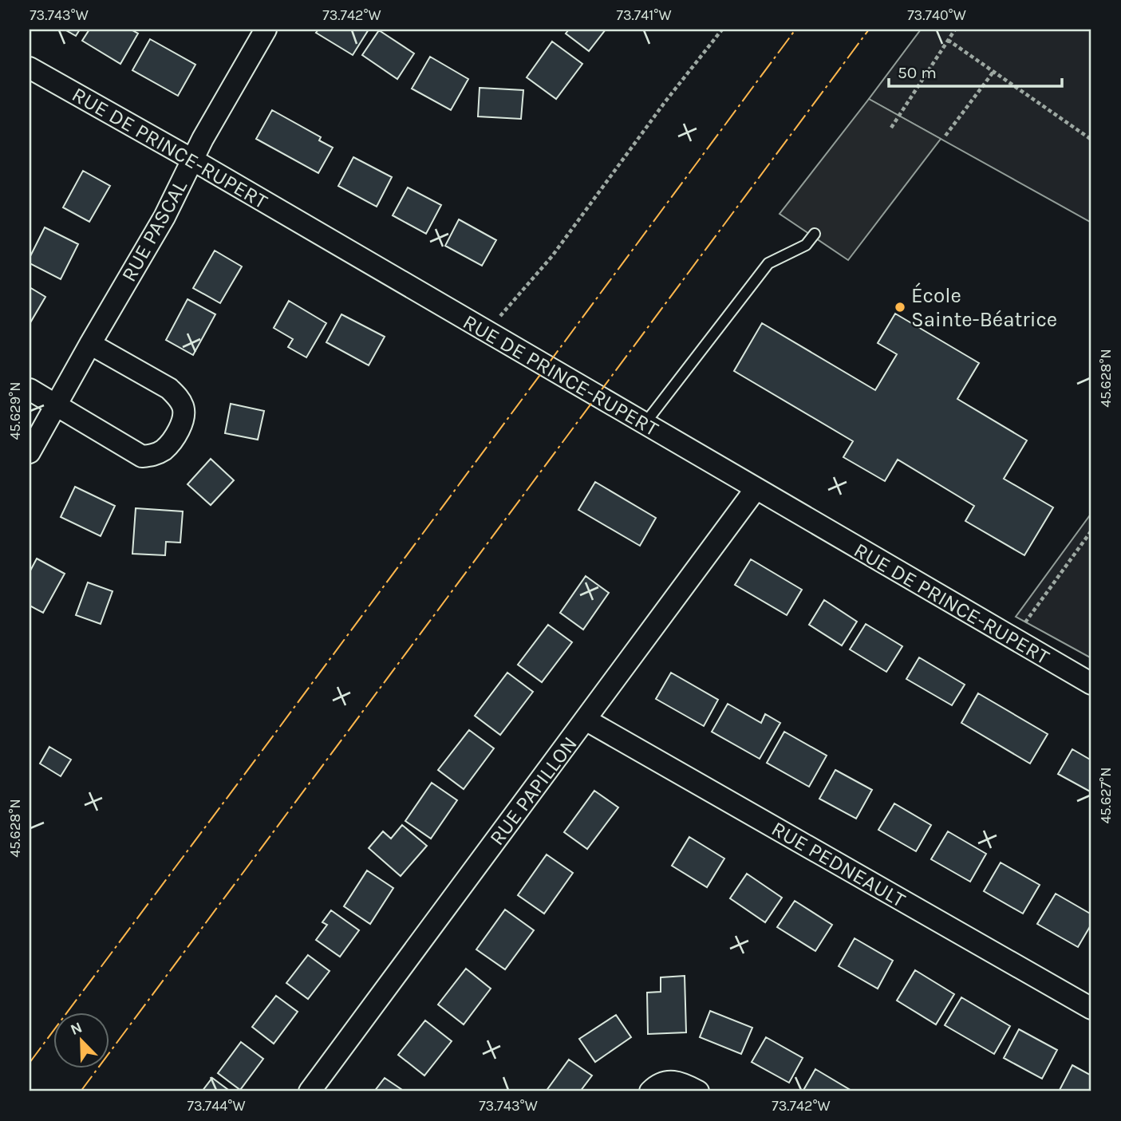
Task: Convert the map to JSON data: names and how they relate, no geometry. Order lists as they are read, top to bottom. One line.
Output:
{"streets":{"street":["RUE DE PRINCE-RUPERT","RUE PASCAL","RUE PAPILLON","RUE PEDNEAULT"]},"crossings":[["RUE DE PRINCE-RUPERT","RUE PASCAL"],["RUE DE PRINCE-RUPERT","RUE PAPILLON"],["RUE PAPILLON","RUE PEDNEAULT"]],"places":["École Sainte-Béatrice"],"scale_bar":"50 m","north":"top left","coordinates":["73.743°W","73.742°W","73.741°W","73.740°W","45.628°N","45.629°N","45.627°N","73.744°W"]}
